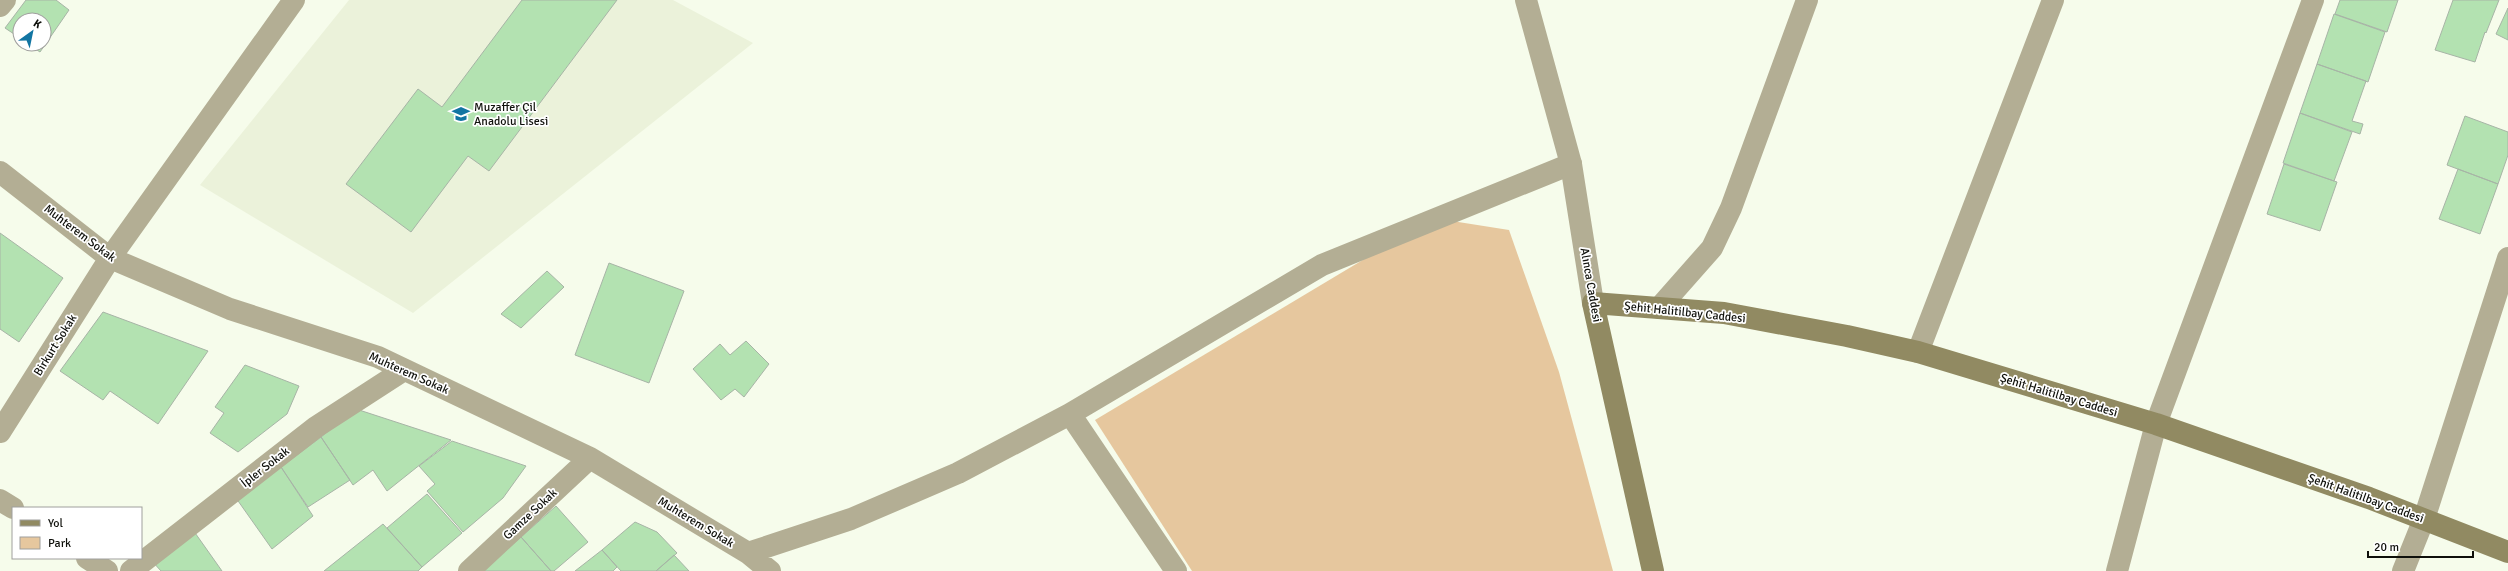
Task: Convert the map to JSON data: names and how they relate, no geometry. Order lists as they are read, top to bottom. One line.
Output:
{"streets":{"main road":["Alınca Caddesi","Şehit Halitilbay Caddesi"],"street":["Muhterem Sokak","Birkurt Sokak","İpler Sokak","Gamze Sokak"]},"crossings":[["Muhterem Sokak","Birkurt Sokak"],["Muhterem Sokak","İpler Sokak"],["Muhterem Sokak","Gamze Sokak"],["Alınca Caddesi","Şehit Halitilbay Caddesi"]],"places":{"school or university":["Muzaffer Çil Anadolu Lisesi"]},"legend":["Yol","Park"],"scale_bar":"20 m","north":"top right"}
